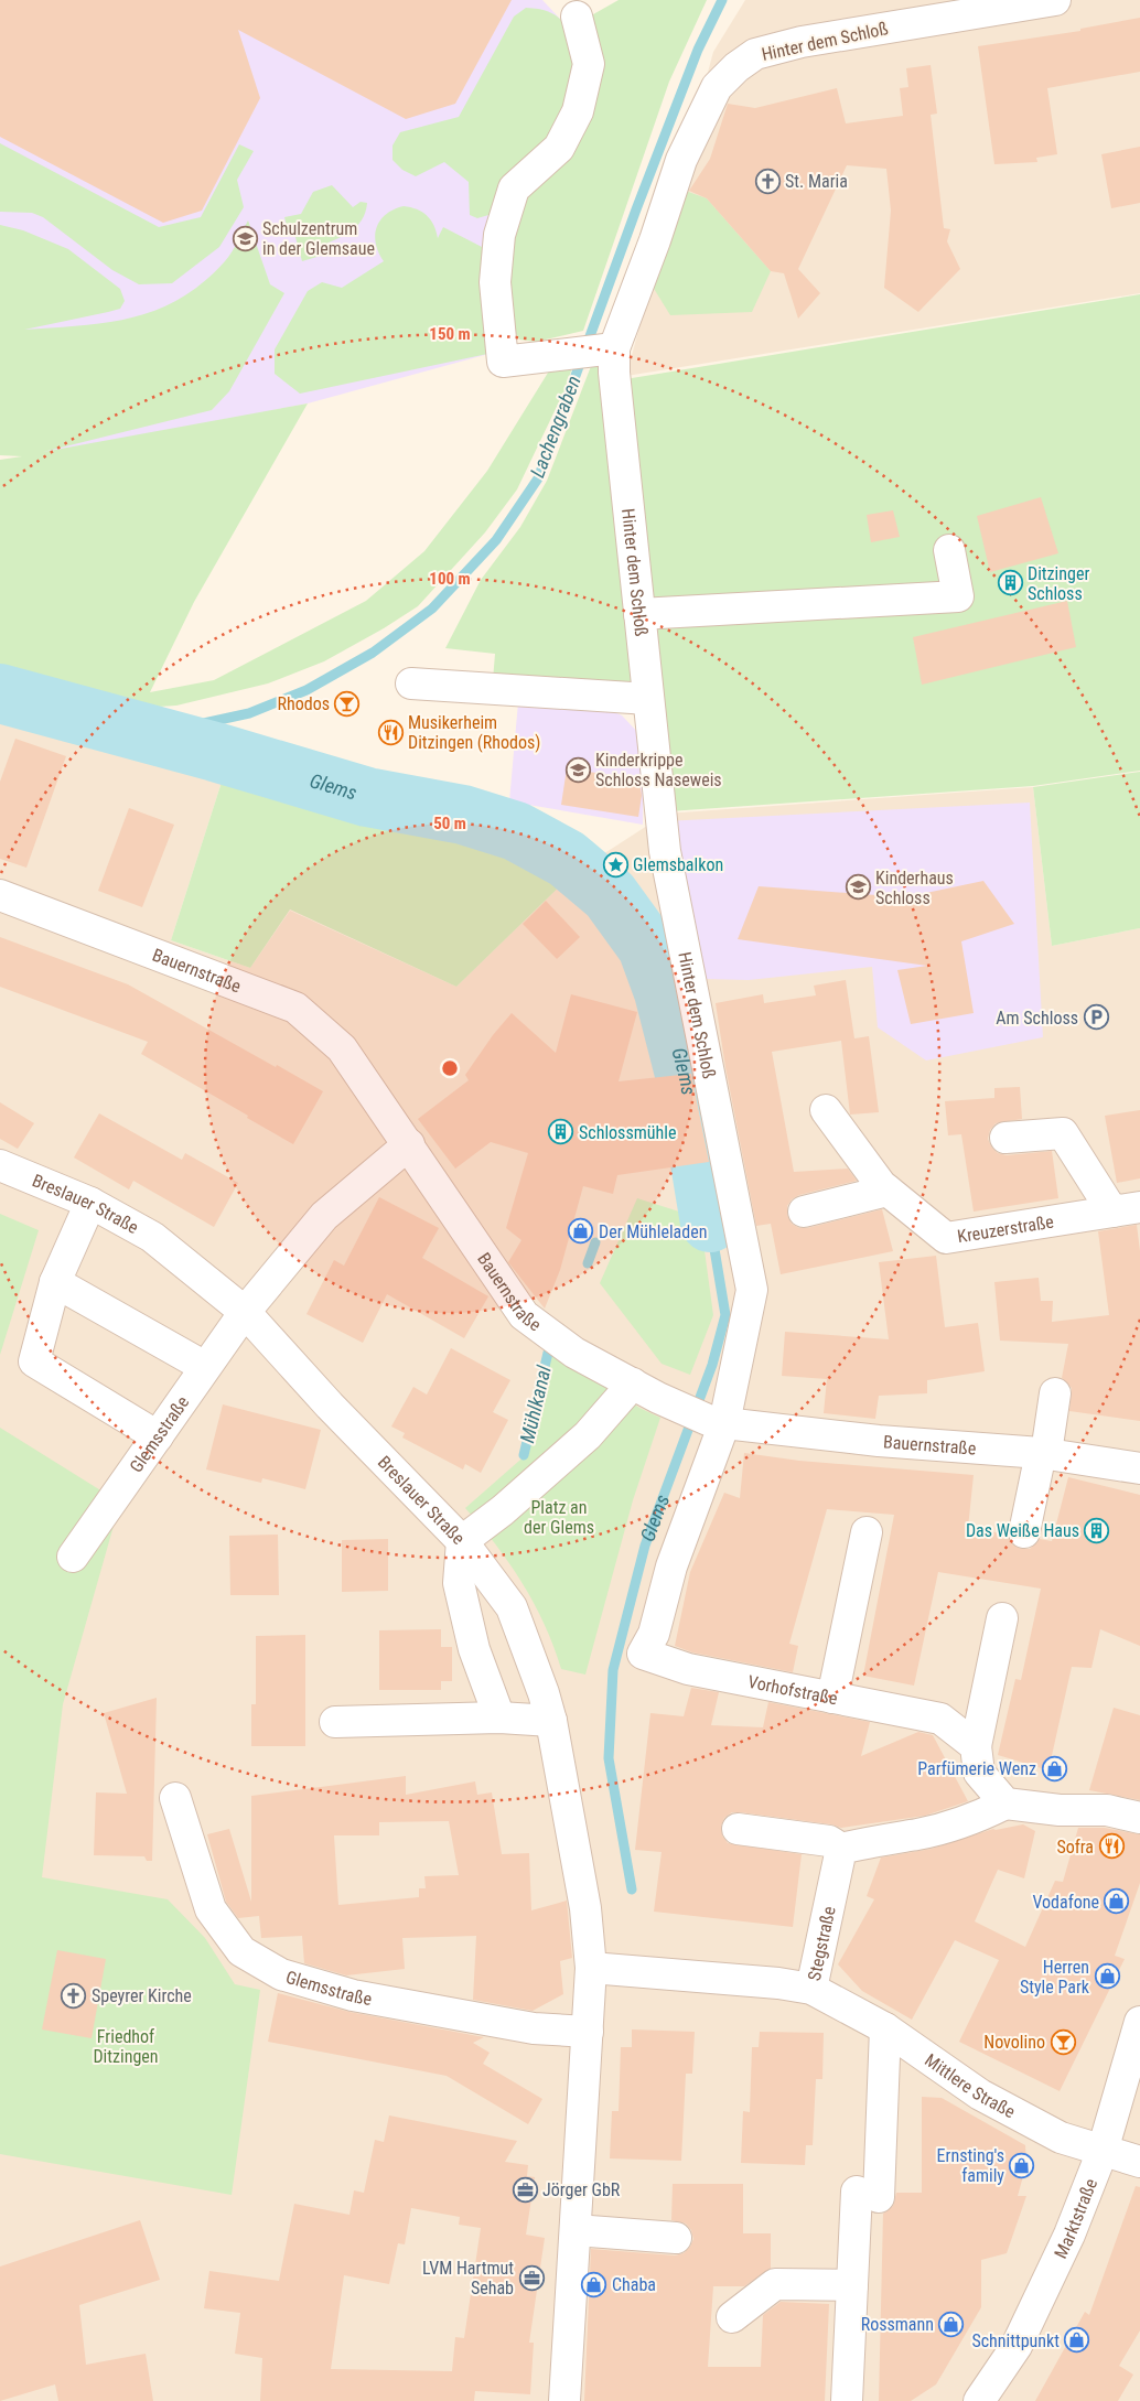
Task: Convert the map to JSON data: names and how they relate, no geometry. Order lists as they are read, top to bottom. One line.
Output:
{"streets":{"street":["Hinter dem Schloß","Bauernstraße","Breslauer Straße","Kreuzerstraße","Glemsstraße","Vorhofstraße","Stegstraße","Mittlere Straße","Marktstraße"]},"crossings":[["Hinter dem Schloß","Bauernstraße"],["Hinter dem Schloß","Vorhofstraße"],["Bauernstraße","Breslauer Straße"],["Bauernstraße","Vorhofstraße"],["Breslauer Straße","Glemsstraße"],["Stegstraße","Mittlere Straße"],["Mittlere Straße","Marktstraße"]],"water":["Lachengraben","Glems","Mühlkanal"],"parks":["Platz an der Glems","Friedhof Ditzingen"],"places":{"church":["St. Maria","Speyrer Kirche"],"school or university":["Schulzentrum in der Glemsaue","Kinderkrippe Schloss Naseweis","Kinderhaus Schloss"],"building":["Ditzinger Schloss","Schlossmühle","Das Weiße Haus"],"bar":["Rhodos","Novolino"],"restaurant":["Musikerheim Ditzingen (Rhodos)","Sofra"],"place":["Glemsbalkon"],"parking":["Am Schloss"],"shop":["Der Mühleladen","Parfümerie Wenz","Vodafone","Herren Style Park","Ernsting's family","Chaba","Rossmann","Schnittpunkt"],"office":["Jörger GbR","LVM Hartmut Sehab"]},"rings":["150 m","100 m","50 m"]}
